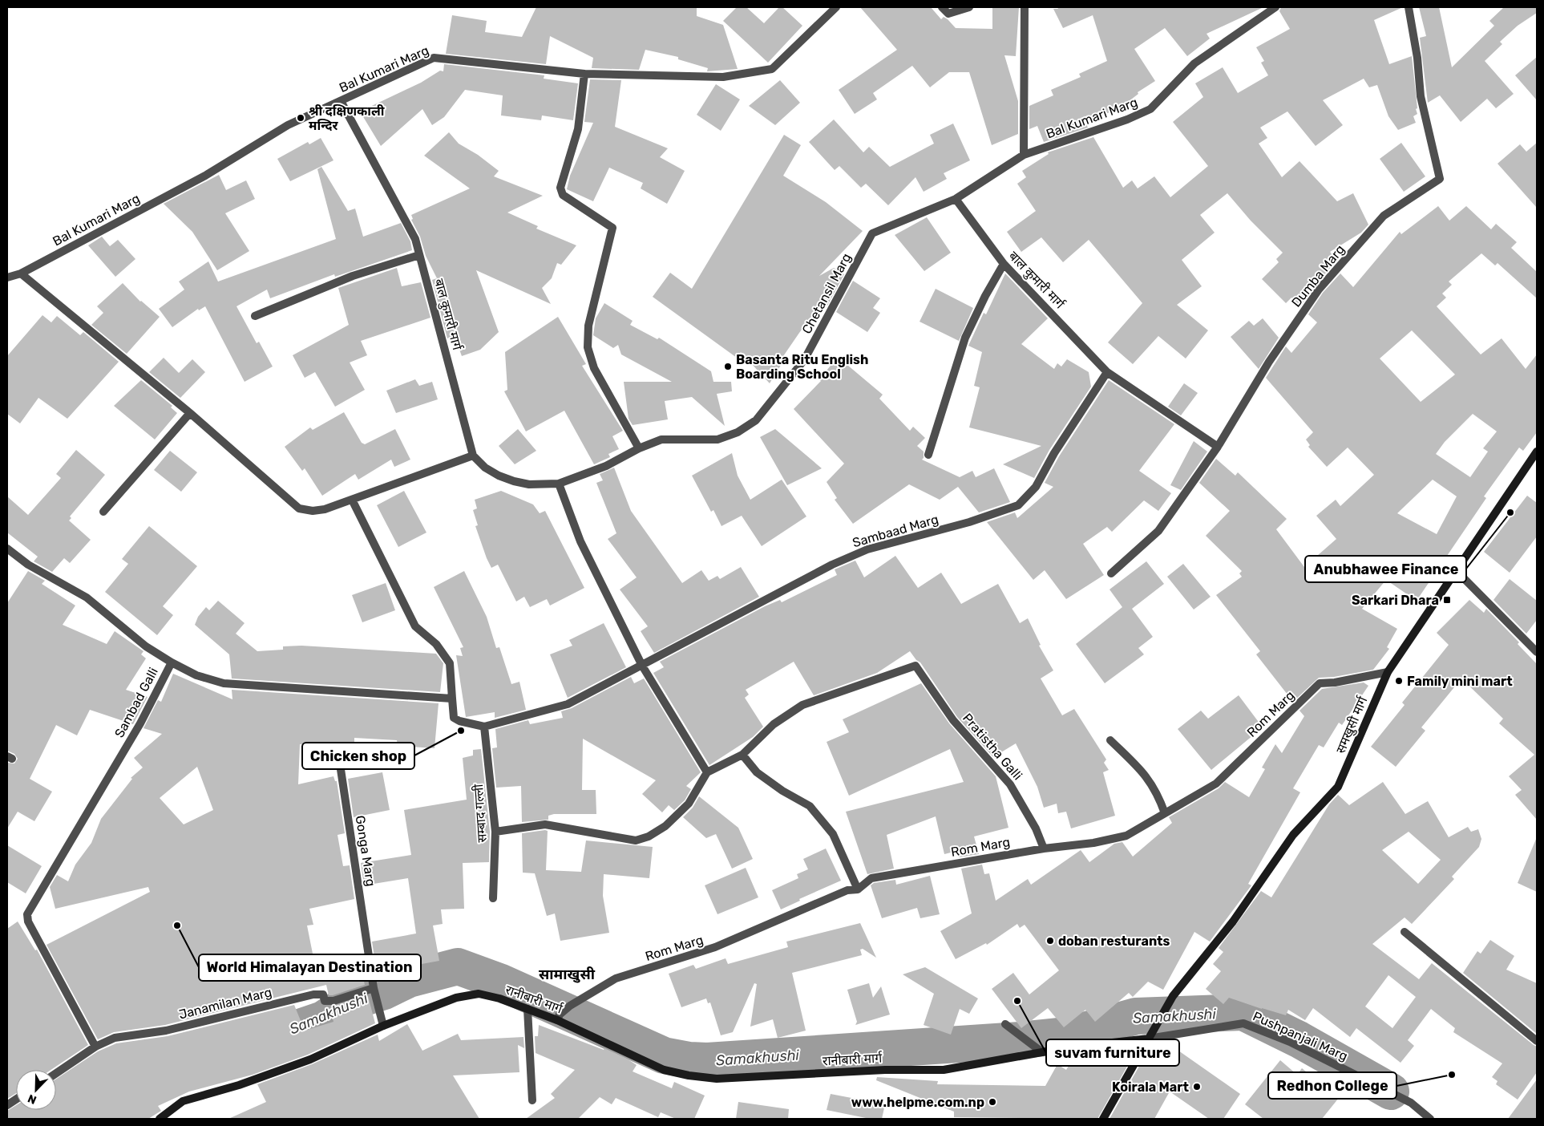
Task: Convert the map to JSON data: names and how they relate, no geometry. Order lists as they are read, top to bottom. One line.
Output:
{"streets":{"street":["Bal Kumari Marg","Dumba Marg","बाल कुमारी मार्ग","Chetansil Marg","Sambaad Marg","Sambad Galli","Rom Marg","समखुसी मार्ग","Pratistha Galli","सम्बाद गल्ली","Gonga Marg","रानीबारी मार्ग","Janamilan Marg","Pushpanjali Marg"]},"crossings":[["Bal Kumari Marg","बाल कुमारी मार्ग"],["Bal Kumari Marg","Chetansil Marg"],["बाल कुमारी मार्ग","Chetansil Marg"],["बाल कुमारी मार्ग","Sambaad Marg"],["Sambaad Marg","सम्बाद गल्ली"],["Sambad Galli","Janamilan Marg"],["Rom Marg","समखुसी मार्ग"],["Rom Marg","Pratistha Galli"],["Rom Marg","रानीबारी मार्ग"],["समखुसी मार्ग","रानीबारी मार्ग"],["समखुसी मार्ग","Pushpanjali Marg"],["Gonga Marg","Janamilan Marg"],["रानीबारी मार्ग","Pushpanjali Marg"]],"districts":["सामाखुसी"],"water":["Samakhushi"],"places":{"other":["श्री दक्षिणकाली मन्दिर","Basanta Ritu English Boarding School","Anubhawee Finance","Family mini mart","Chicken shop","World Himalayan Destination","doban resturants","suvam furniture","Redhon College","Koirala Mart","www.helpme.com.np"],"transit":["Sarkari Dhara"]},"north":"bottom left"}
